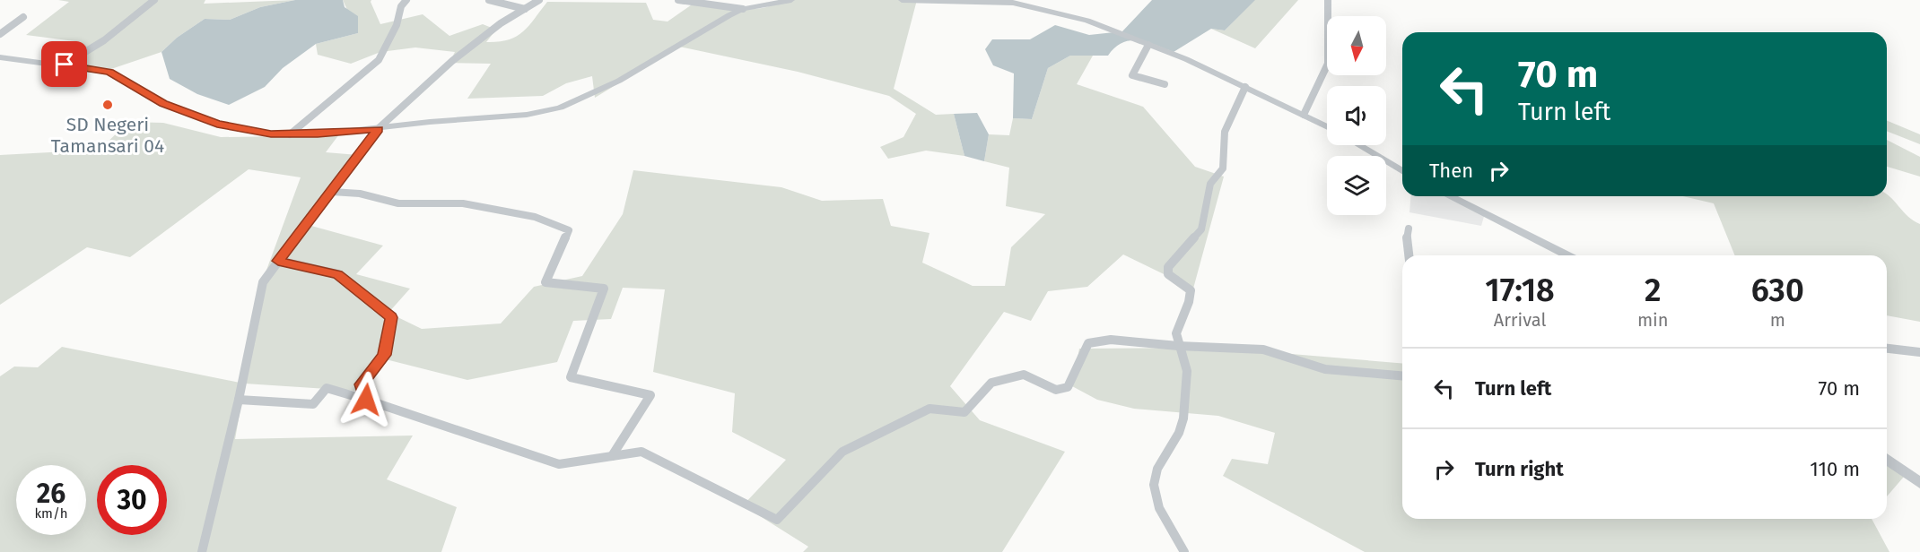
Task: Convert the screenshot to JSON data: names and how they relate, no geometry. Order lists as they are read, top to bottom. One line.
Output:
{"places":["SD Negeri Tamansari 04"],"north":"bottom","page":{"turn":["70 m","Turn left"],"then":"Then","eta":["17:18","Arrival","2","min","630","m"],"list":[{"name":"Turn left","value":"70 m"},{"name":"Turn right","value":"110 m"}],"speed":"26 km/h","limit":"30"}}
